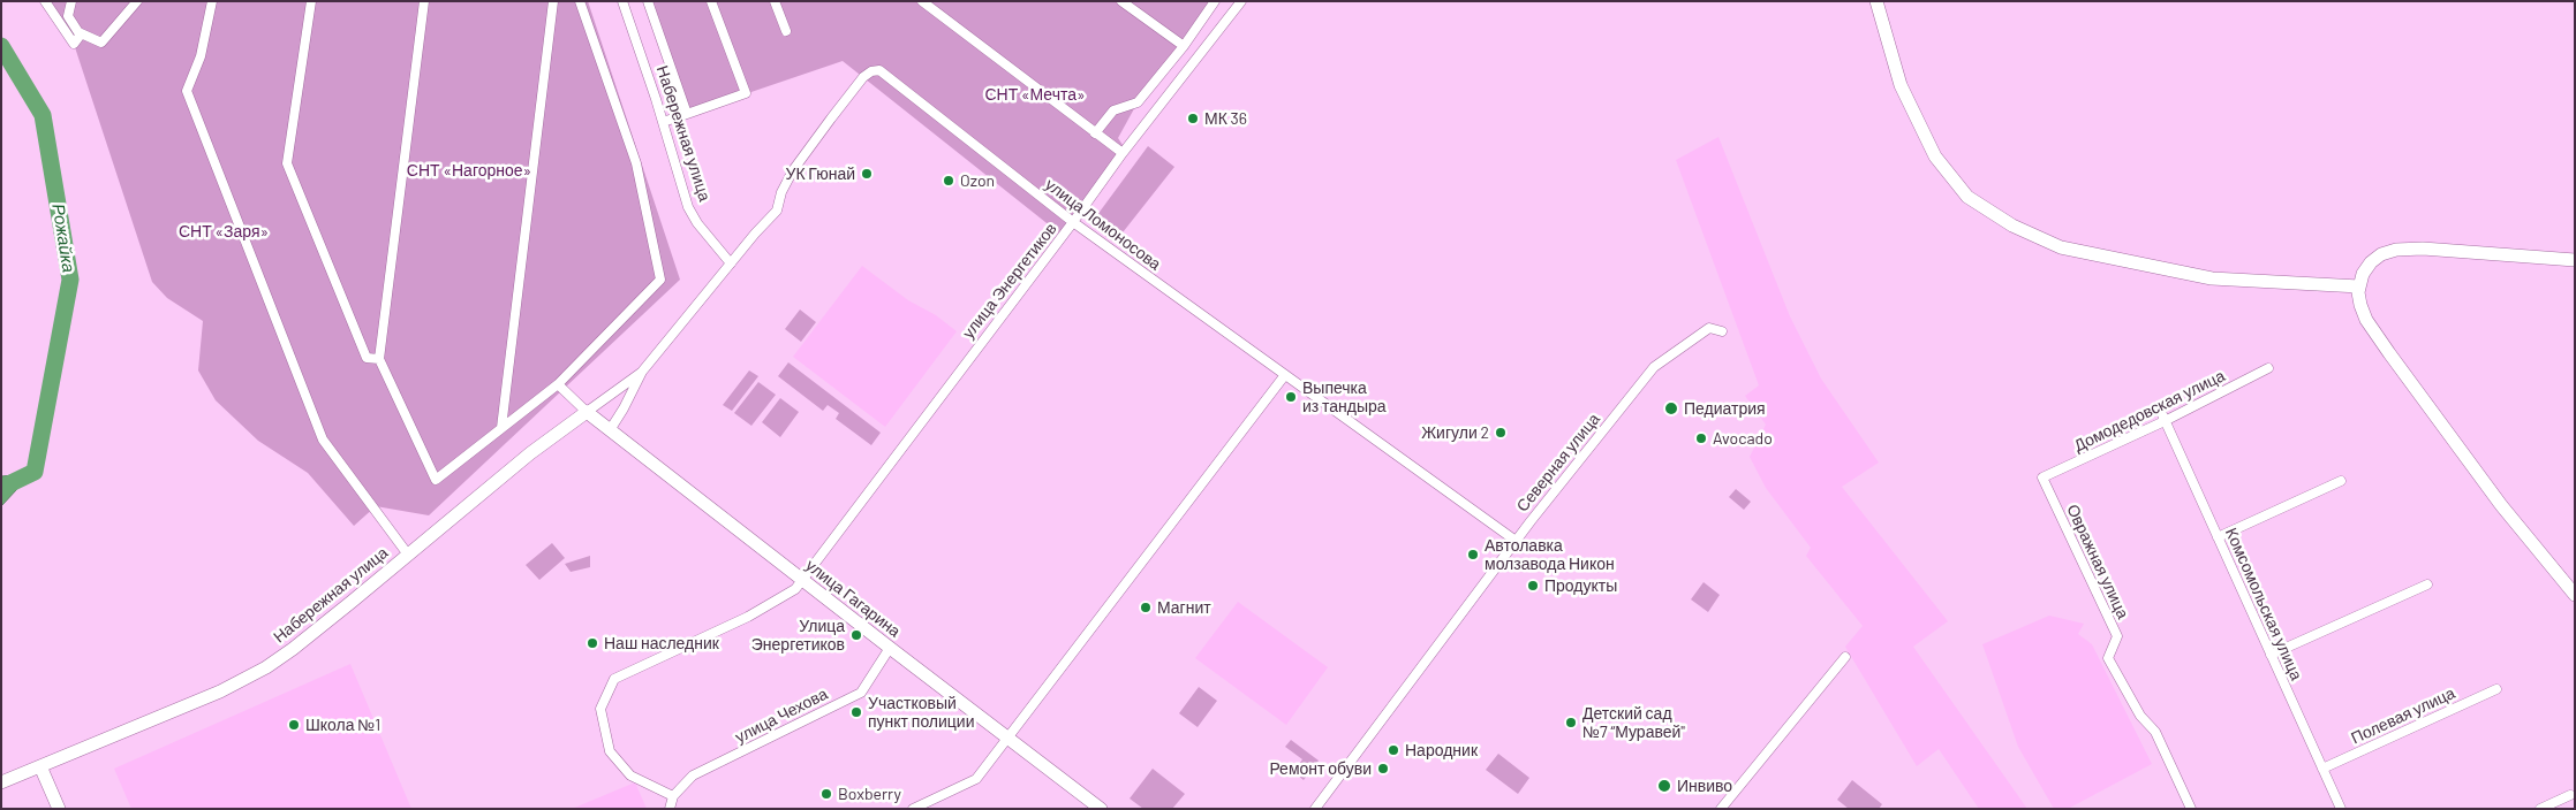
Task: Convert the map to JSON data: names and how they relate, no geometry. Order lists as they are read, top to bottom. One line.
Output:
{"streets":{"street":["Набережная улица","улица Ломоносова","улица Энергетиков","Домодедовская улица","Северная улица","Овражная улица","улица Гагарина","Комсомольская улица","улица Чехова","Полевая улица"]},"crossings":[["Набережная улица","улица Ломоносова"],["Набережная улица","улица Гагарина"],["улица Ломоносова","улица Энергетиков"],["улица Ломоносова","Северная улица"],["улица Энергетиков","улица Гагарина"],["улица Энергетиков","улица Чехова"],["Домодедовская улица","Овражная улица"],["Домодедовская улица","Комсомольская улица"],["улица Гагарина","улица Чехова"],["Комсомольская улица","Полевая улица"]],"water":["Рожайка"],"parks":["СНТ «Мечта»","СНТ «Нагорное»","СНТ «Заря»"],"places":["МК 36","УК Гюнай","Ozon","Выпечка из тандыра","Педиатрия","Жигули 2","Avocado","Автолавка молзавода Никон","Продукты","Магнит","Улица Энергетиков","Наш наследник","Участковый пункт полиции","Детский сад №7 “Муравей\"","Школа №1","Народник","Ремонт обуви","Инвиво","Boxberry"]}
